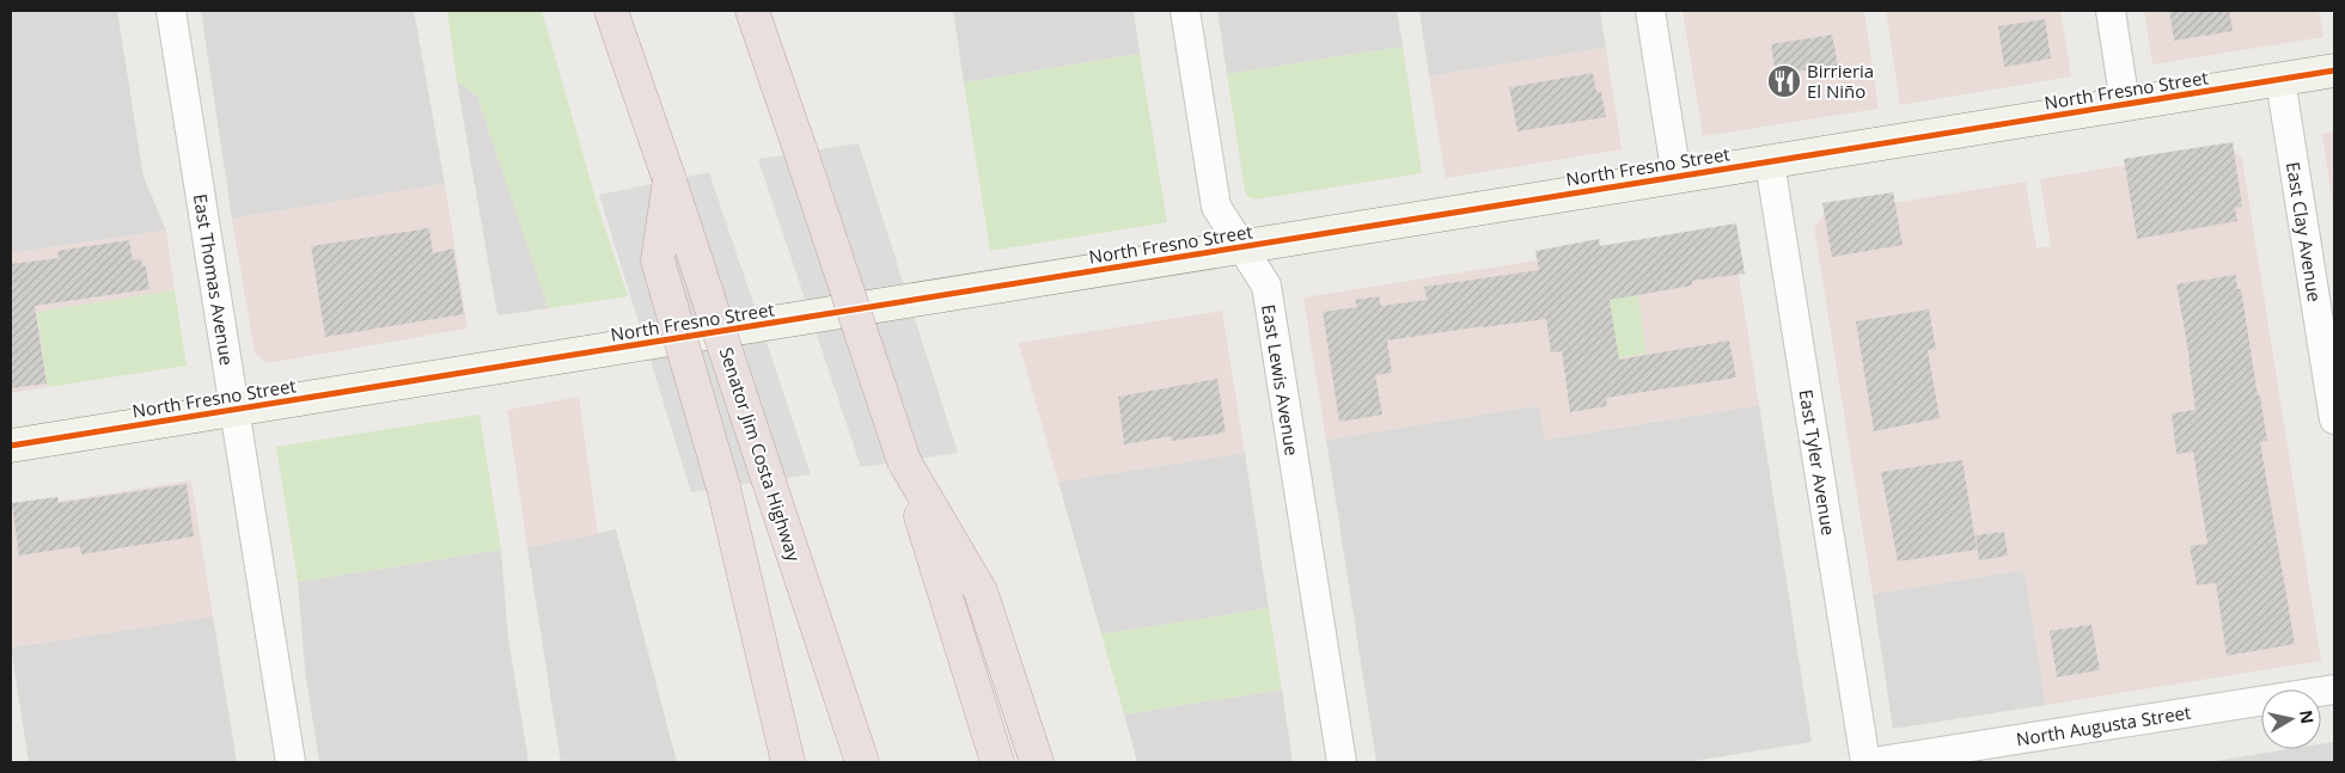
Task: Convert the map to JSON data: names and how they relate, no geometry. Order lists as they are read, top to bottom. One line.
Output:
{"streets":{"highway":["Senator Jim Costa Highway"],"main road":["North Fresno Street"],"street":["East Clay Avenue","East Thomas Avenue","East Lewis Avenue","East Tyler Avenue","North Augusta Street"]},"crossings":[["North Fresno Street","East Clay Avenue"],["North Fresno Street","East Thomas Avenue"],["North Fresno Street","East Lewis Avenue"],["North Fresno Street","East Tyler Avenue"]],"places":{"restaurant":["Birrieria El Niño"]},"north":"right"}
